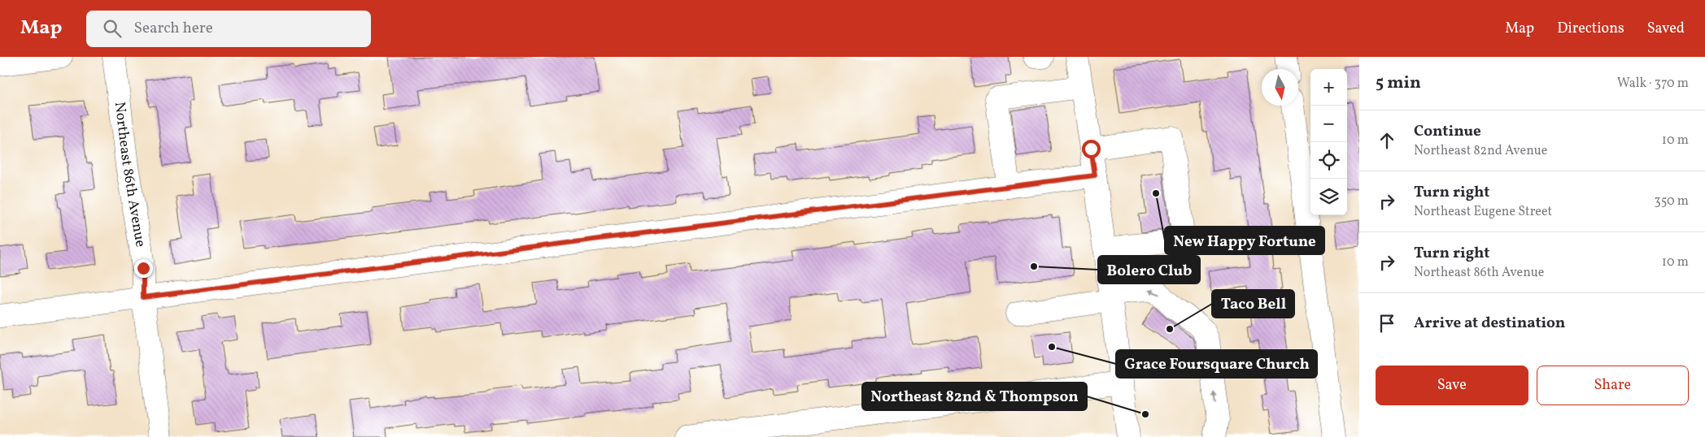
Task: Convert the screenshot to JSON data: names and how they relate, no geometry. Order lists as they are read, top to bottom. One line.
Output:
{"streets":{"street":["Northeast 86th Avenue"]},"places":["New Happy Fortune","Bolero Club","Taco Bell","Grace Foursquare Church","Northeast 82nd & Thompson"],"north":"bottom","page":{"header":"Map","search":"Search here","nav":["Map","Directions","Saved"],"heading":["5 min","Walk · 370 m"],"map_buttons":["+","−"],"list":[["Continue","Northeast 82nd Avenue","10 m"],["Turn right","Northeast Eugene Street","350 m"],["Turn right","Northeast 86th Avenue","10 m"],"Arrive at destination"],"buttons":["Save","Share"]}}
